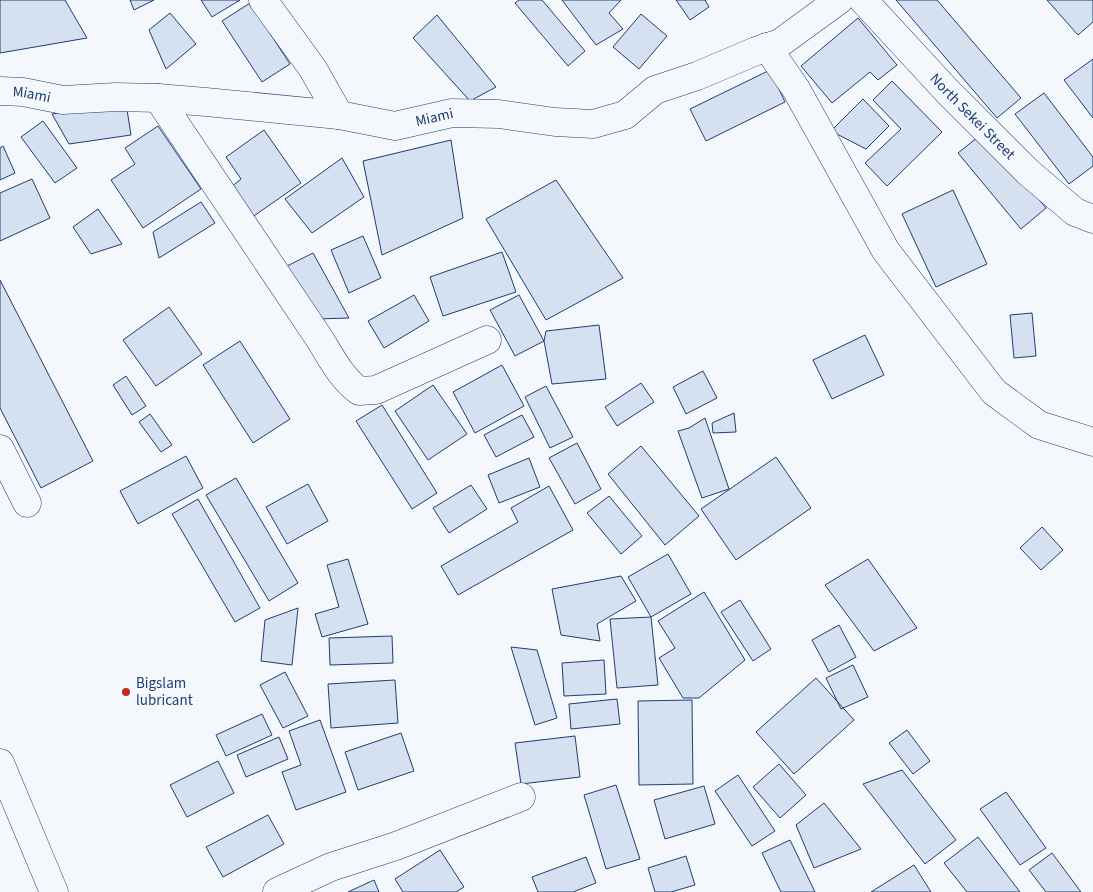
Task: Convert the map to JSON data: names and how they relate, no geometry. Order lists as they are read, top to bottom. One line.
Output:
{"streets":{"main road":["Miami","North Sekei Street"]},"places":["Bigslam lubricant"]}
